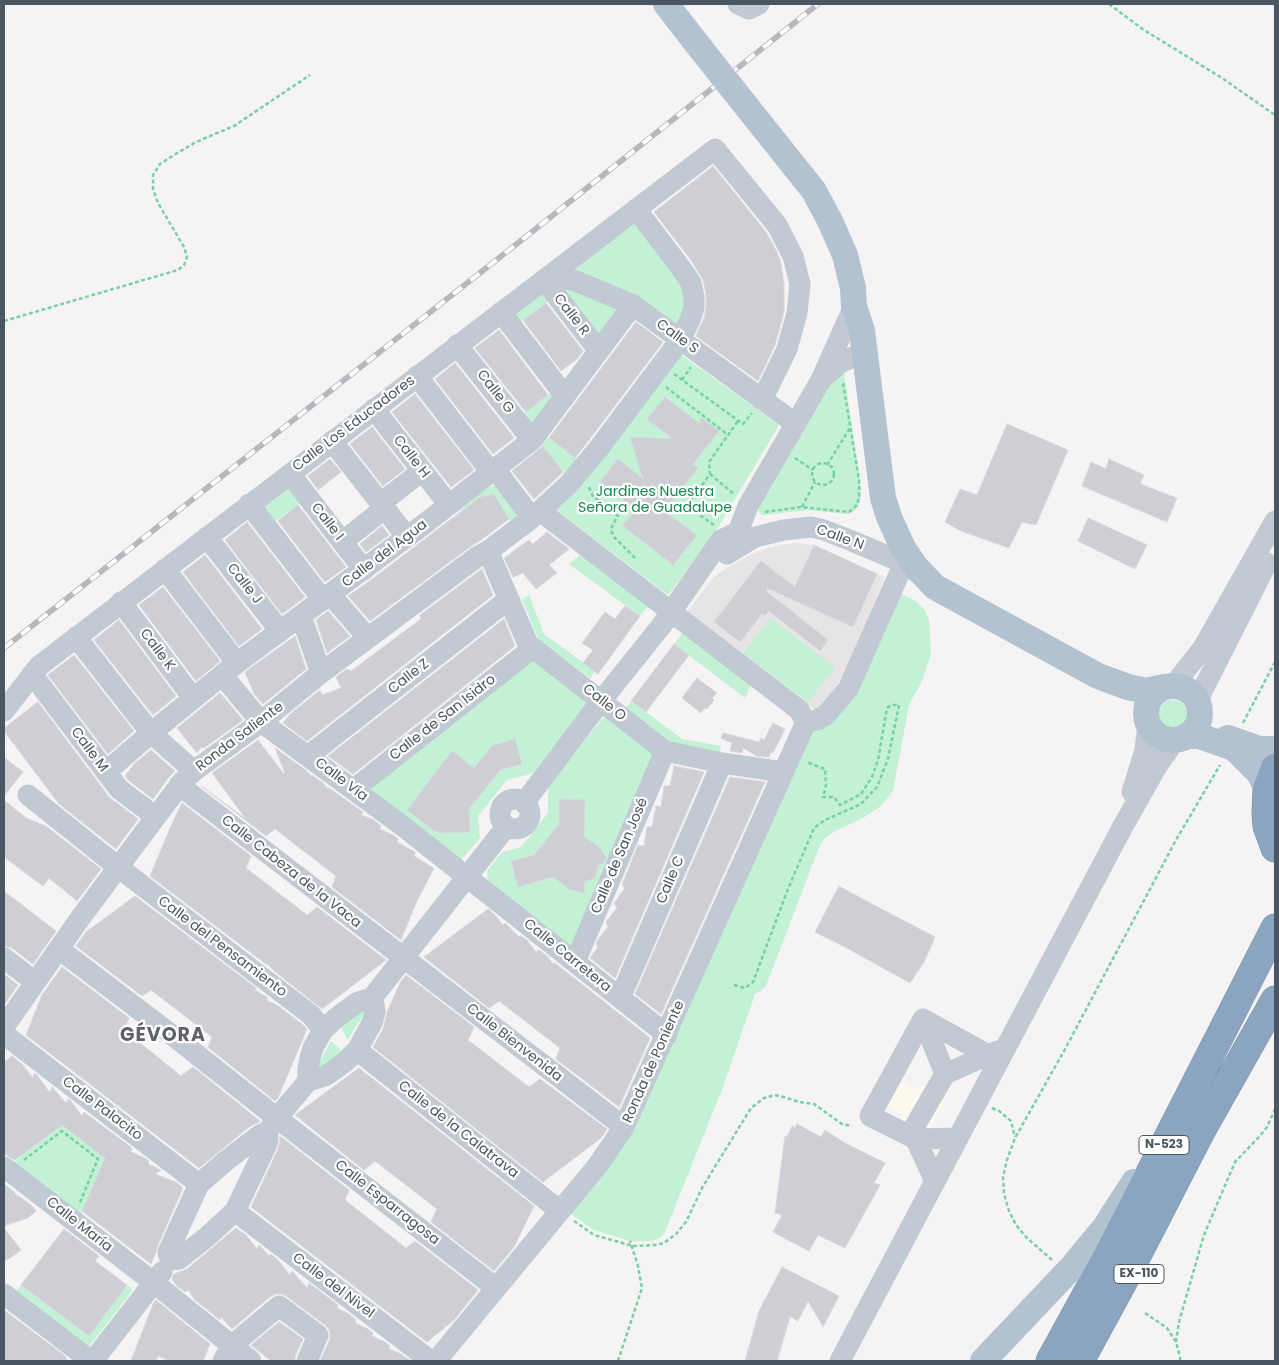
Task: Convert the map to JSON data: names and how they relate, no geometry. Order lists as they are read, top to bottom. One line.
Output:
{"streets":{"highway":["N-523"],"main road":["EX-110"],"street":["Calle R","Calle S","Calle G","Calle Los Educadores","Calle H","Calle I","Calle N","Calle del Agua","Calle J","Calle K","Calle Z","Calle O","Calle de San Isidro","Ronda Saliente","Calle M","Calle Vía","Calle de San José","Calle Cabeza de la Vaca","Calle C","Calle del Pensamiento","Calle Carretera","Calle Bienvenida","Ronda de Poniente","Calle Palacito","Calle de la Calatrava","Calle Esparragosa","Calle María","Calle del Nivel"]},"crossings":[["Calle R","Calle S"],["Calle R","Calle Los Educadores"],["Calle R","Calle del Agua"],["Calle S","Calle Los Educadores"],["Calle S","Calle del Agua"],["Calle S","Ronda Saliente"],["Calle G","Calle Los Educadores"],["Calle G","Calle del Agua"],["Calle Los Educadores","Calle H"],["Calle Los Educadores","Calle I"],["Calle Los Educadores","Calle J"],["Calle Los Educadores","Calle K"],["Calle Los Educadores","Ronda Saliente"],["Calle Los Educadores","Calle M"],["Calle Los Educadores","Calle Vía"],["Calle H","Calle del Agua"],["Calle I","Calle del Agua"],["Calle del Agua","Calle J"],["Calle del Agua","Calle K"],["Calle del Agua","Calle M"],["Calle del Agua","Calle Vía"],["Calle Z","Calle O"],["Calle Z","Calle Vía"],["Calle O","Calle de San Isidro"],["Calle O","Ronda Saliente"],["Calle O","Calle de San José"],["Calle O","Calle C"],["Calle O","Ronda de Poniente"],["Calle de San Isidro","Calle Vía"],["Ronda Saliente","Calle M"],["Ronda Saliente","Calle Vía"],["Ronda Saliente","Calle Cabeza de la Vaca"],["Ronda Saliente","Calle del Pensamiento"],["Ronda Saliente","Calle Esparragosa"],["Calle Vía","Calle Carretera"],["Calle de San José","Calle Carretera"],["Calle Cabeza de la Vaca","Calle Bienvenida"],["Calle C","Calle Carretera"],["Calle Carretera","Ronda de Poniente"],["Calle Bienvenida","Ronda de Poniente"],["Ronda de Poniente","Calle de la Calatrava"],["Ronda de Poniente","Calle Esparragosa"],["N-523","EX-110"]],"districts":["GÉVORA"],"parks":["Jardines Nuestra Señora de Guadalupe"]}
